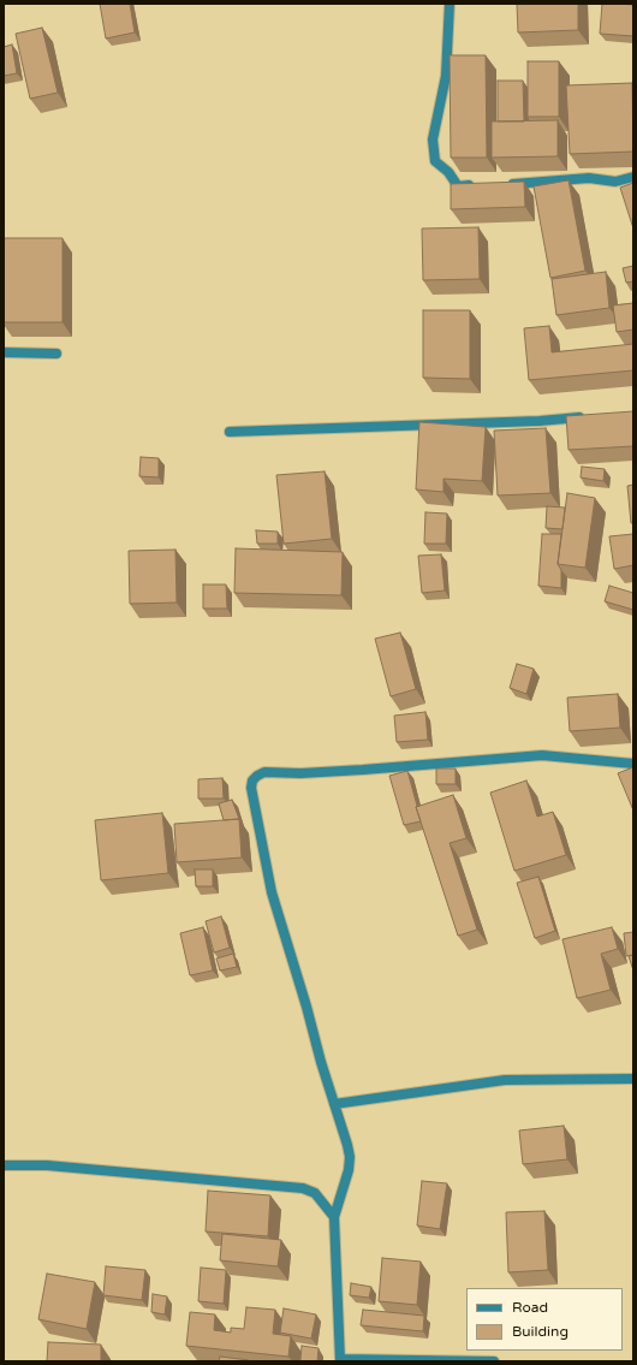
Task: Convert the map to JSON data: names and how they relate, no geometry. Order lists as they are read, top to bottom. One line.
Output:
{"legend":["Road","Building"]}
